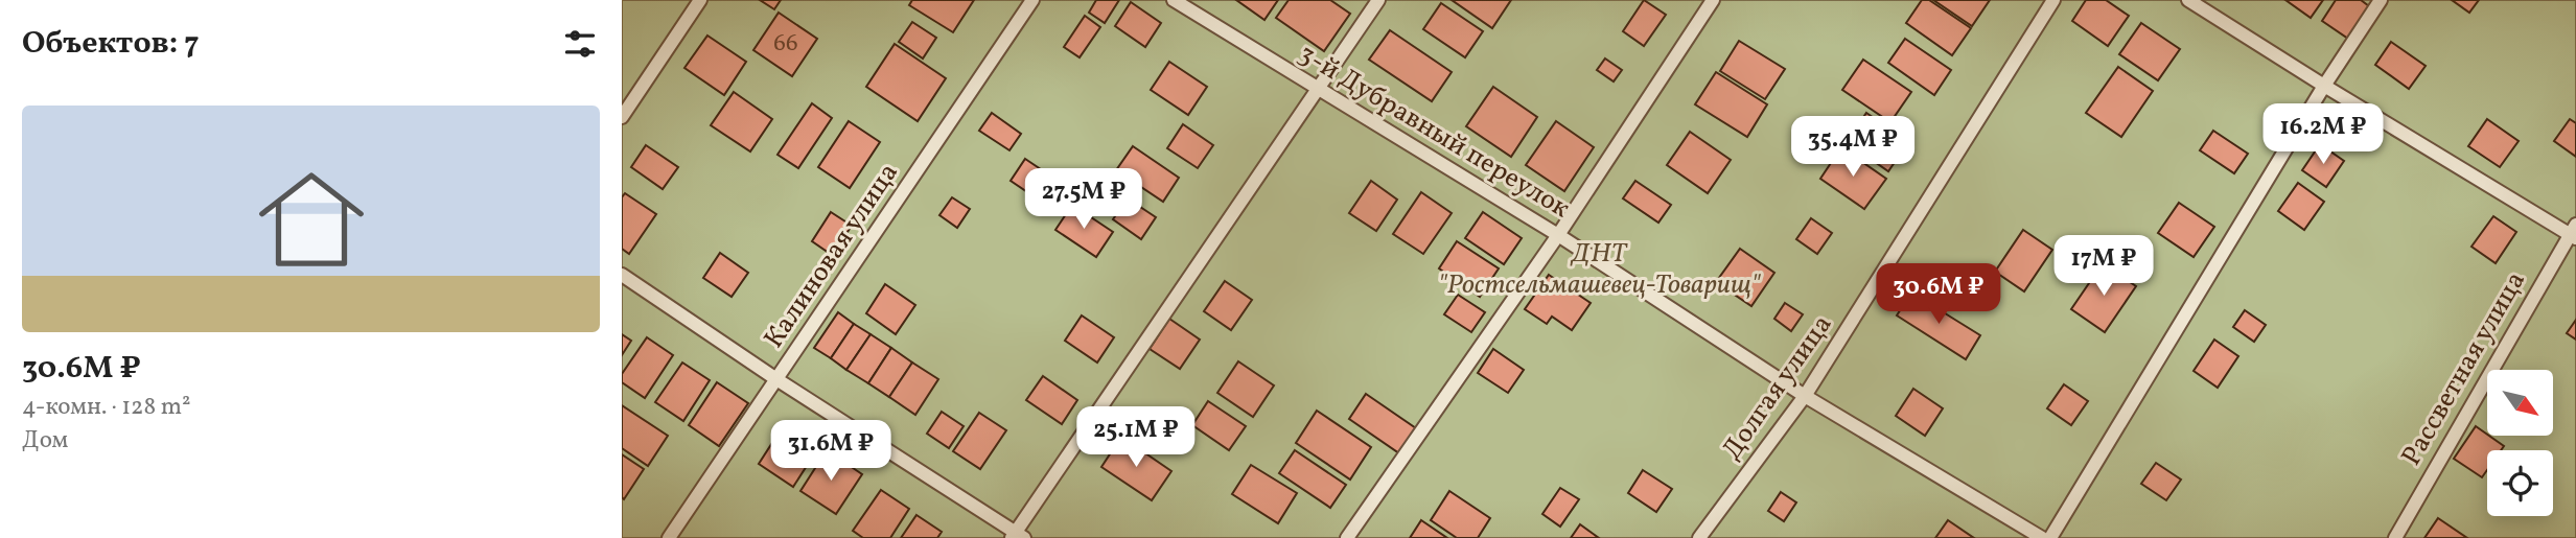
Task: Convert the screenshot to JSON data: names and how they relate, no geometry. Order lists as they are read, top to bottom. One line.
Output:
{"streets":{"lane":["3-й Дубравный переулок","Калиновая улица","Рассветная улица","Долгая улица"]},"crossings":[["3-й Дубравный переулок","Долгая улица"]],"parks":["ДНТ \"Ростсельмашевец-Товарищ\""],"house_numbers":["66"],"north":"bottom right","page":{"heading":"Объектов: 7","list":[{"name":"30.6M ₽","note":"4-комн. · 128 m² · Дом"}],"price":["16.2M ₽","35.4M ₽","27.5M ₽","17M ₽","30.6M ₽","25.1M ₽","31.6M ₽"]}}
